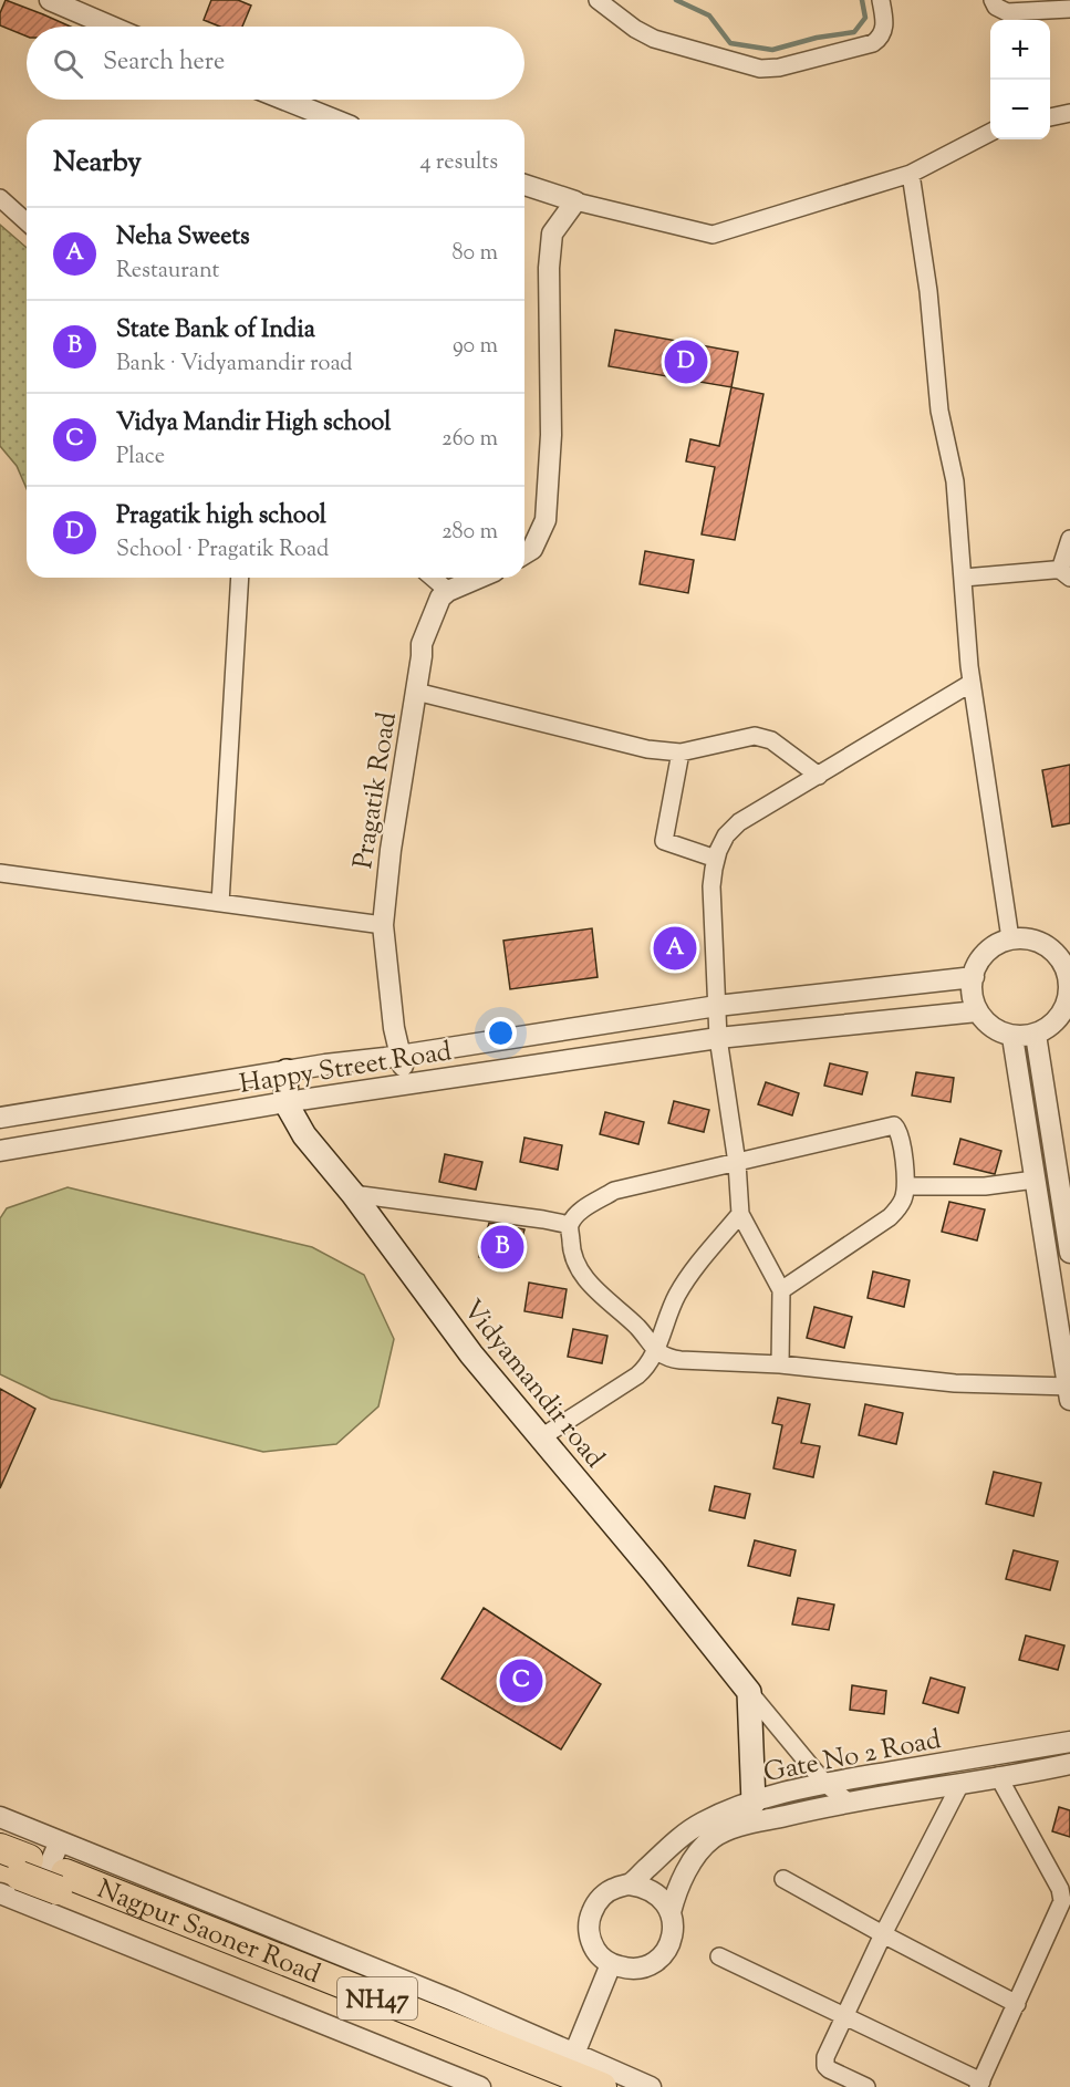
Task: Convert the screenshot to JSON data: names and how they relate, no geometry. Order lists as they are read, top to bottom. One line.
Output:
{"streets":{"highway":["Nagpur Saoner Road","NH47"],"main road":["Vidyamandir road"],"street":["Pragatik Road","Happy Street Road","Gate No 2 Road"]},"crossings":[["Pragatik Road","Happy Street Road"],["Happy Street Road","Vidyamandir road"]],"page":{"map_buttons":["+","−"],"search":"Search here","heading":["Nearby","4 results"],"list":[{"mark":"A","name":"Neha Sweets","note":"Restaurant","value":"80 m"},{"mark":"B","name":"State Bank of India","note":"Bank · Vidyamandir road","value":"90 m"},{"mark":"C","name":"Vidya Mandir High school","note":"Place","value":"260 m"},{"mark":"D","name":"Pragatik high school","note":"School · Pragatik Road","value":"280 m"}],"pins":["D","A","B","C"]}}
